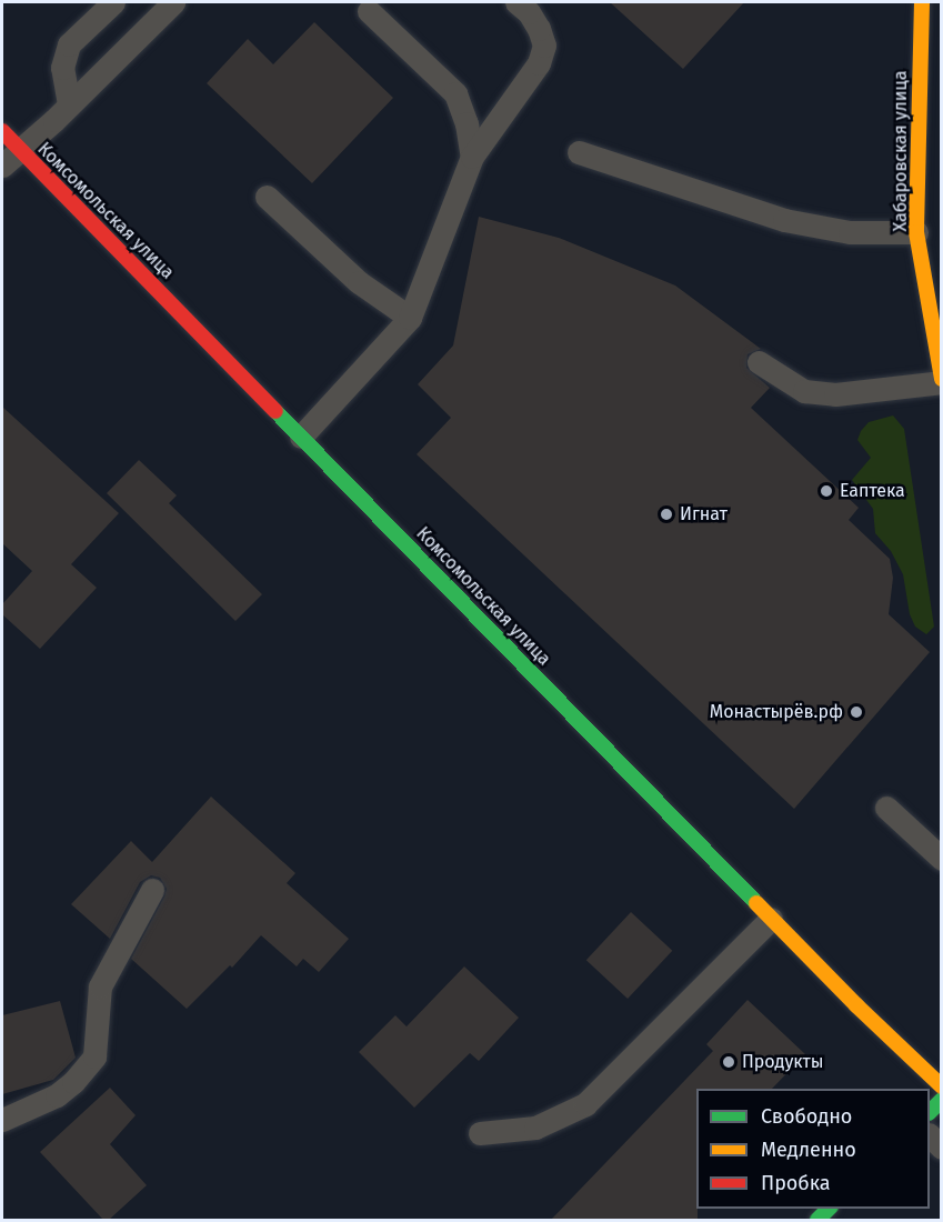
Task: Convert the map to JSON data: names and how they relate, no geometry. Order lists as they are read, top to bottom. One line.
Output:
{"streets":{"main road":["Хабаровская улица","Комсомольская улица"]},"places":["Еаптека","Игнат","Монастырёв.рф","Продукты"],"legend":["Свободно","Медленно","Пробка"]}
